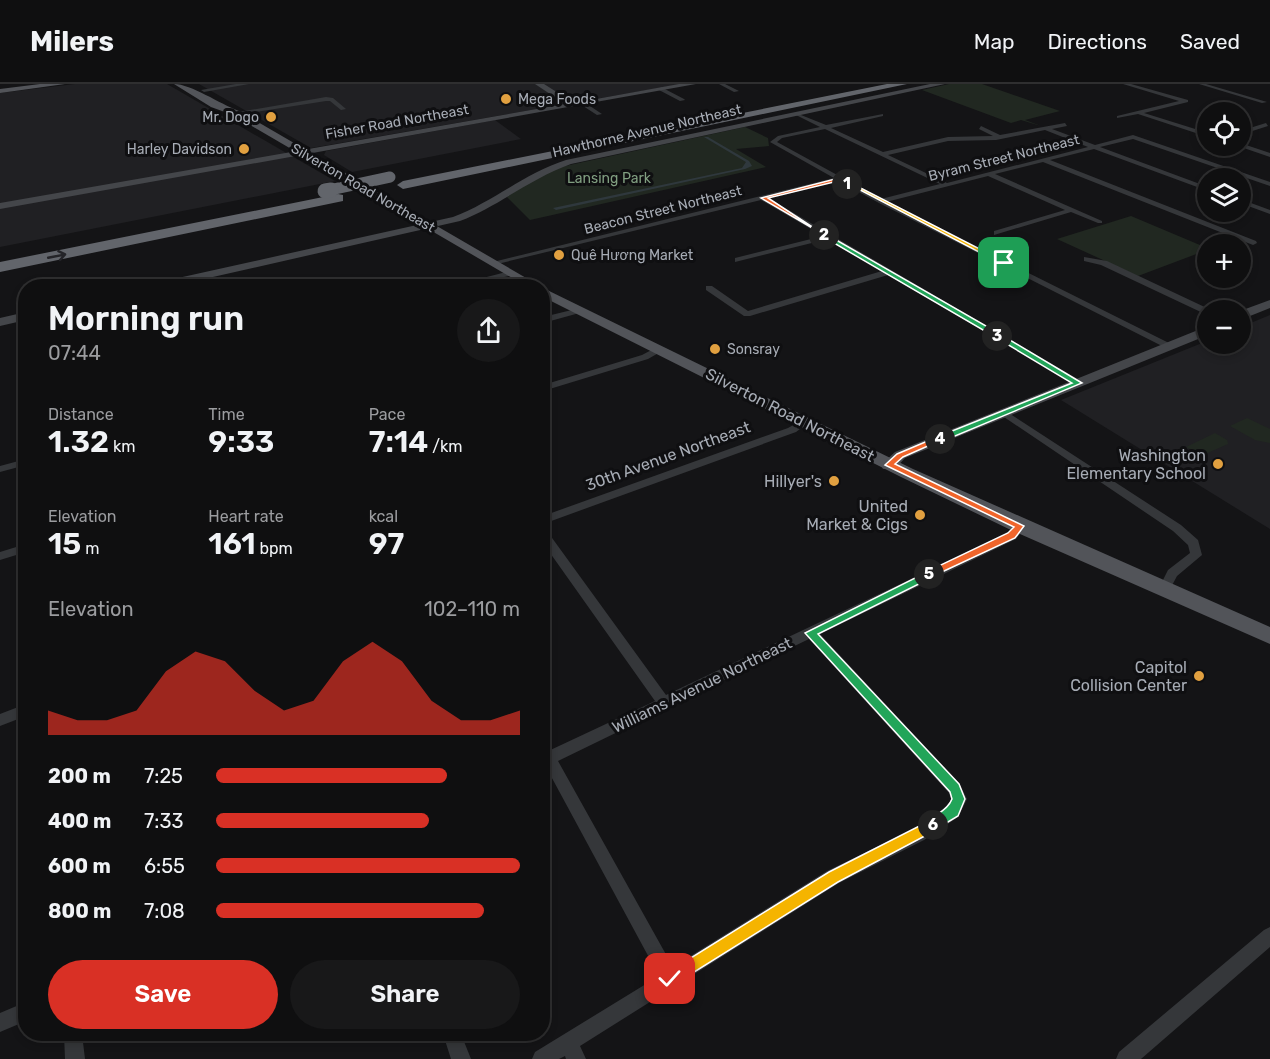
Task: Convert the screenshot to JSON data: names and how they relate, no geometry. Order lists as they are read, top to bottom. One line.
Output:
{"streets":{"main road":["Silverton Road Northeast"],"street":["Fisher Road Northeast","Hawthorne Avenue Northeast","Byram Street Northeast","Beacon Street Northeast","30th Avenue Northeast","Williams Avenue Northeast"]},"crossings":[["Fisher Road Northeast","Silverton Road Northeast"],["Hawthorne Avenue Northeast","Silverton Road Northeast"],["Silverton Road Northeast","Beacon Street Northeast"],["Silverton Road Northeast","30th Avenue Northeast"],["Silverton Road Northeast","Williams Avenue Northeast"]],"parks":["Lansing Park"],"places":["Mega Foods","Mr. Dogo","Harley Davidson","Quê Hương Market","Sonsray","Washington Elementary School","Hillyer's","United Market & Cigs","Capitol Collision Center"],"page":{"header":"Milers","nav":["Map","Directions","Saved"],"map_buttons":["+","−"],"pins":["1","2","3","4","5","6"],"heading":["Morning run","07:44"],"stats":[["Distance","1.32 km"],["Time","9:33"],["Pace","7:14 /km"],["Elevation","15 m"],["Heart rate","161 bpm"],["kcal","97"]],"chart":["Elevation","102–110 m"],"list":[{"name":"200 m","note":"7:25"},{"name":"400 m","note":"7:33"},{"name":"600 m","note":"6:55"},{"name":"800 m","note":"7:08"}],"buttons":["Save","Share"]}}
